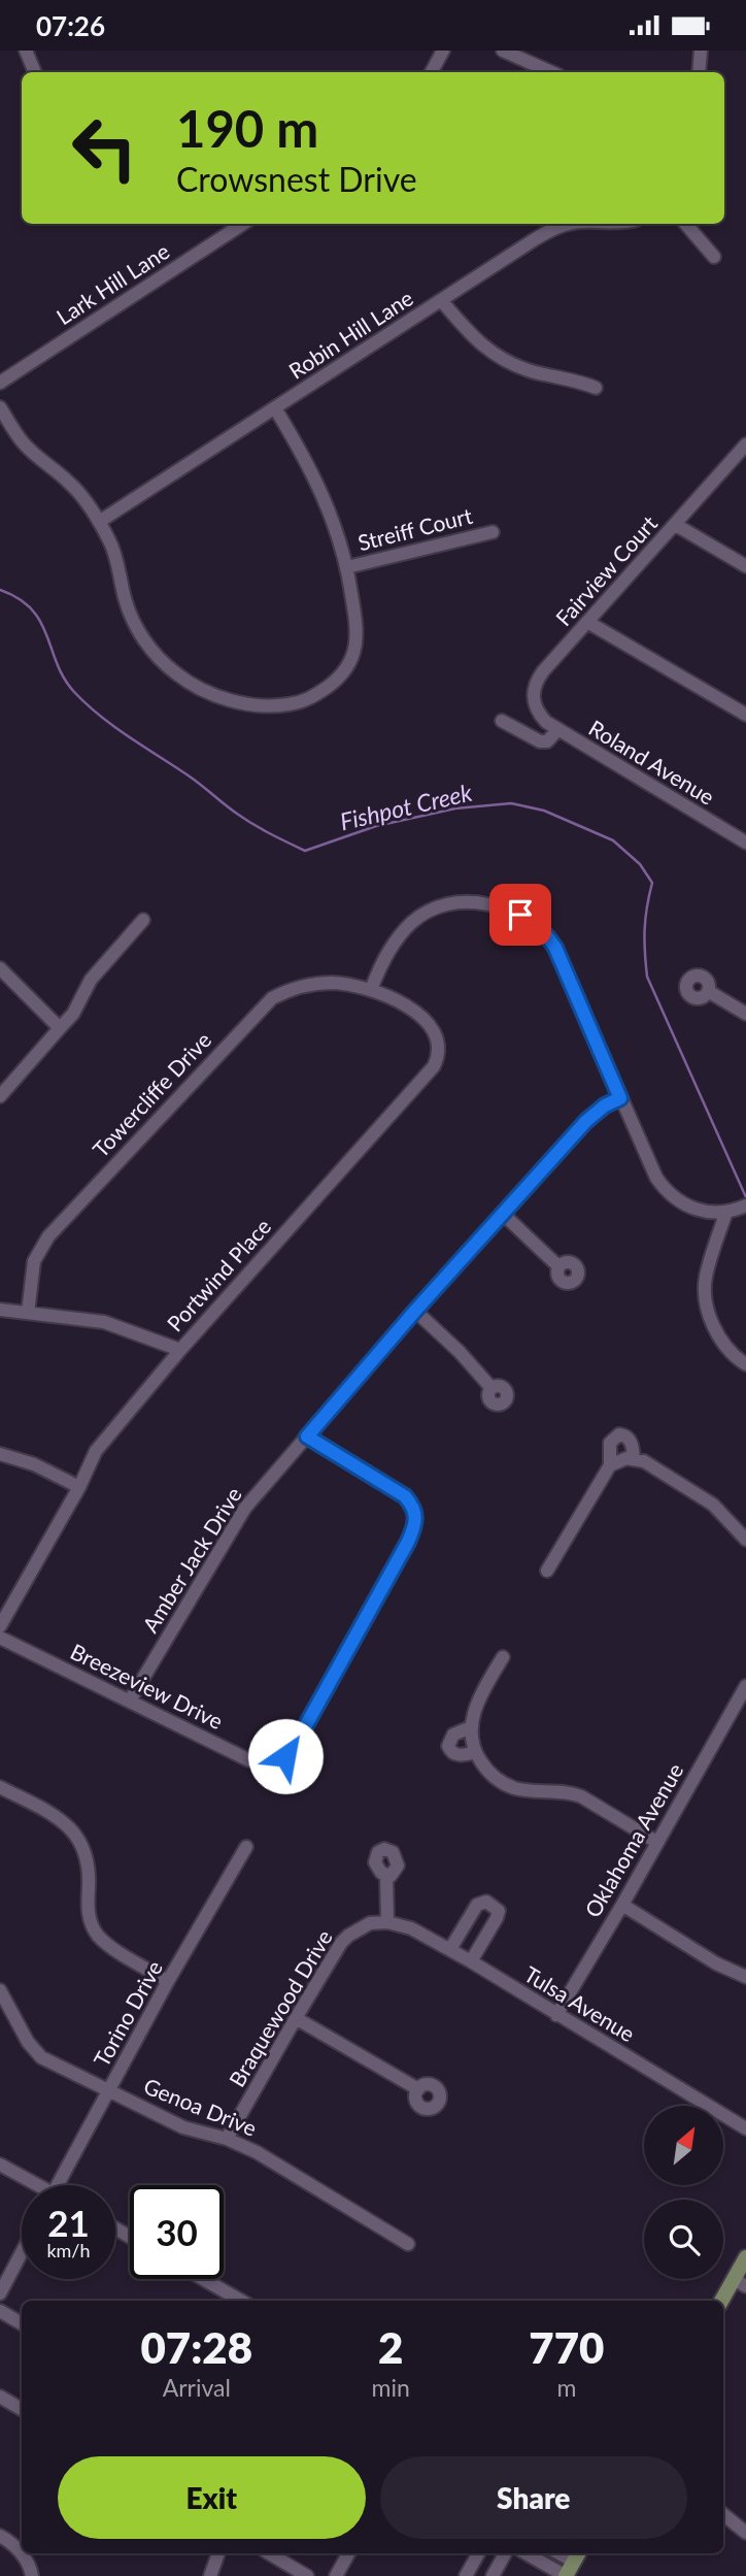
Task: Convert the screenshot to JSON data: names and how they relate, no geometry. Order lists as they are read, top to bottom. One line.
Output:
{"streets":{"street":["Lark Hill Lane","Robin Hill Lane","Streiff Court","Fairview Court","Roland Avenue","Towercliffe Drive","Portwind Place","Amber Jack Drive","Breezeview Drive","Oklahoma Avenue","Tulsa Avenue","Braquewood Drive","Torino Drive","Genoa Drive"]},"crossings":[["Fairview Court","Roland Avenue"],["Towercliffe Drive","Portwind Place"],["Amber Jack Drive","Breezeview Drive"],["Oklahoma Avenue","Tulsa Avenue"],["Tulsa Avenue","Braquewood Drive"],["Braquewood Drive","Genoa Drive"],["Torino Drive","Genoa Drive"]],"water":["Fishpot Creek"],"north":"top right","page":{"status":"07:26","turn":["190 m","Crowsnest Drive"],"speed":"21 km/h","limit":"30","eta":["07:28","Arrival","2","min","770","m"],"buttons":["Exit","Share"]}}
